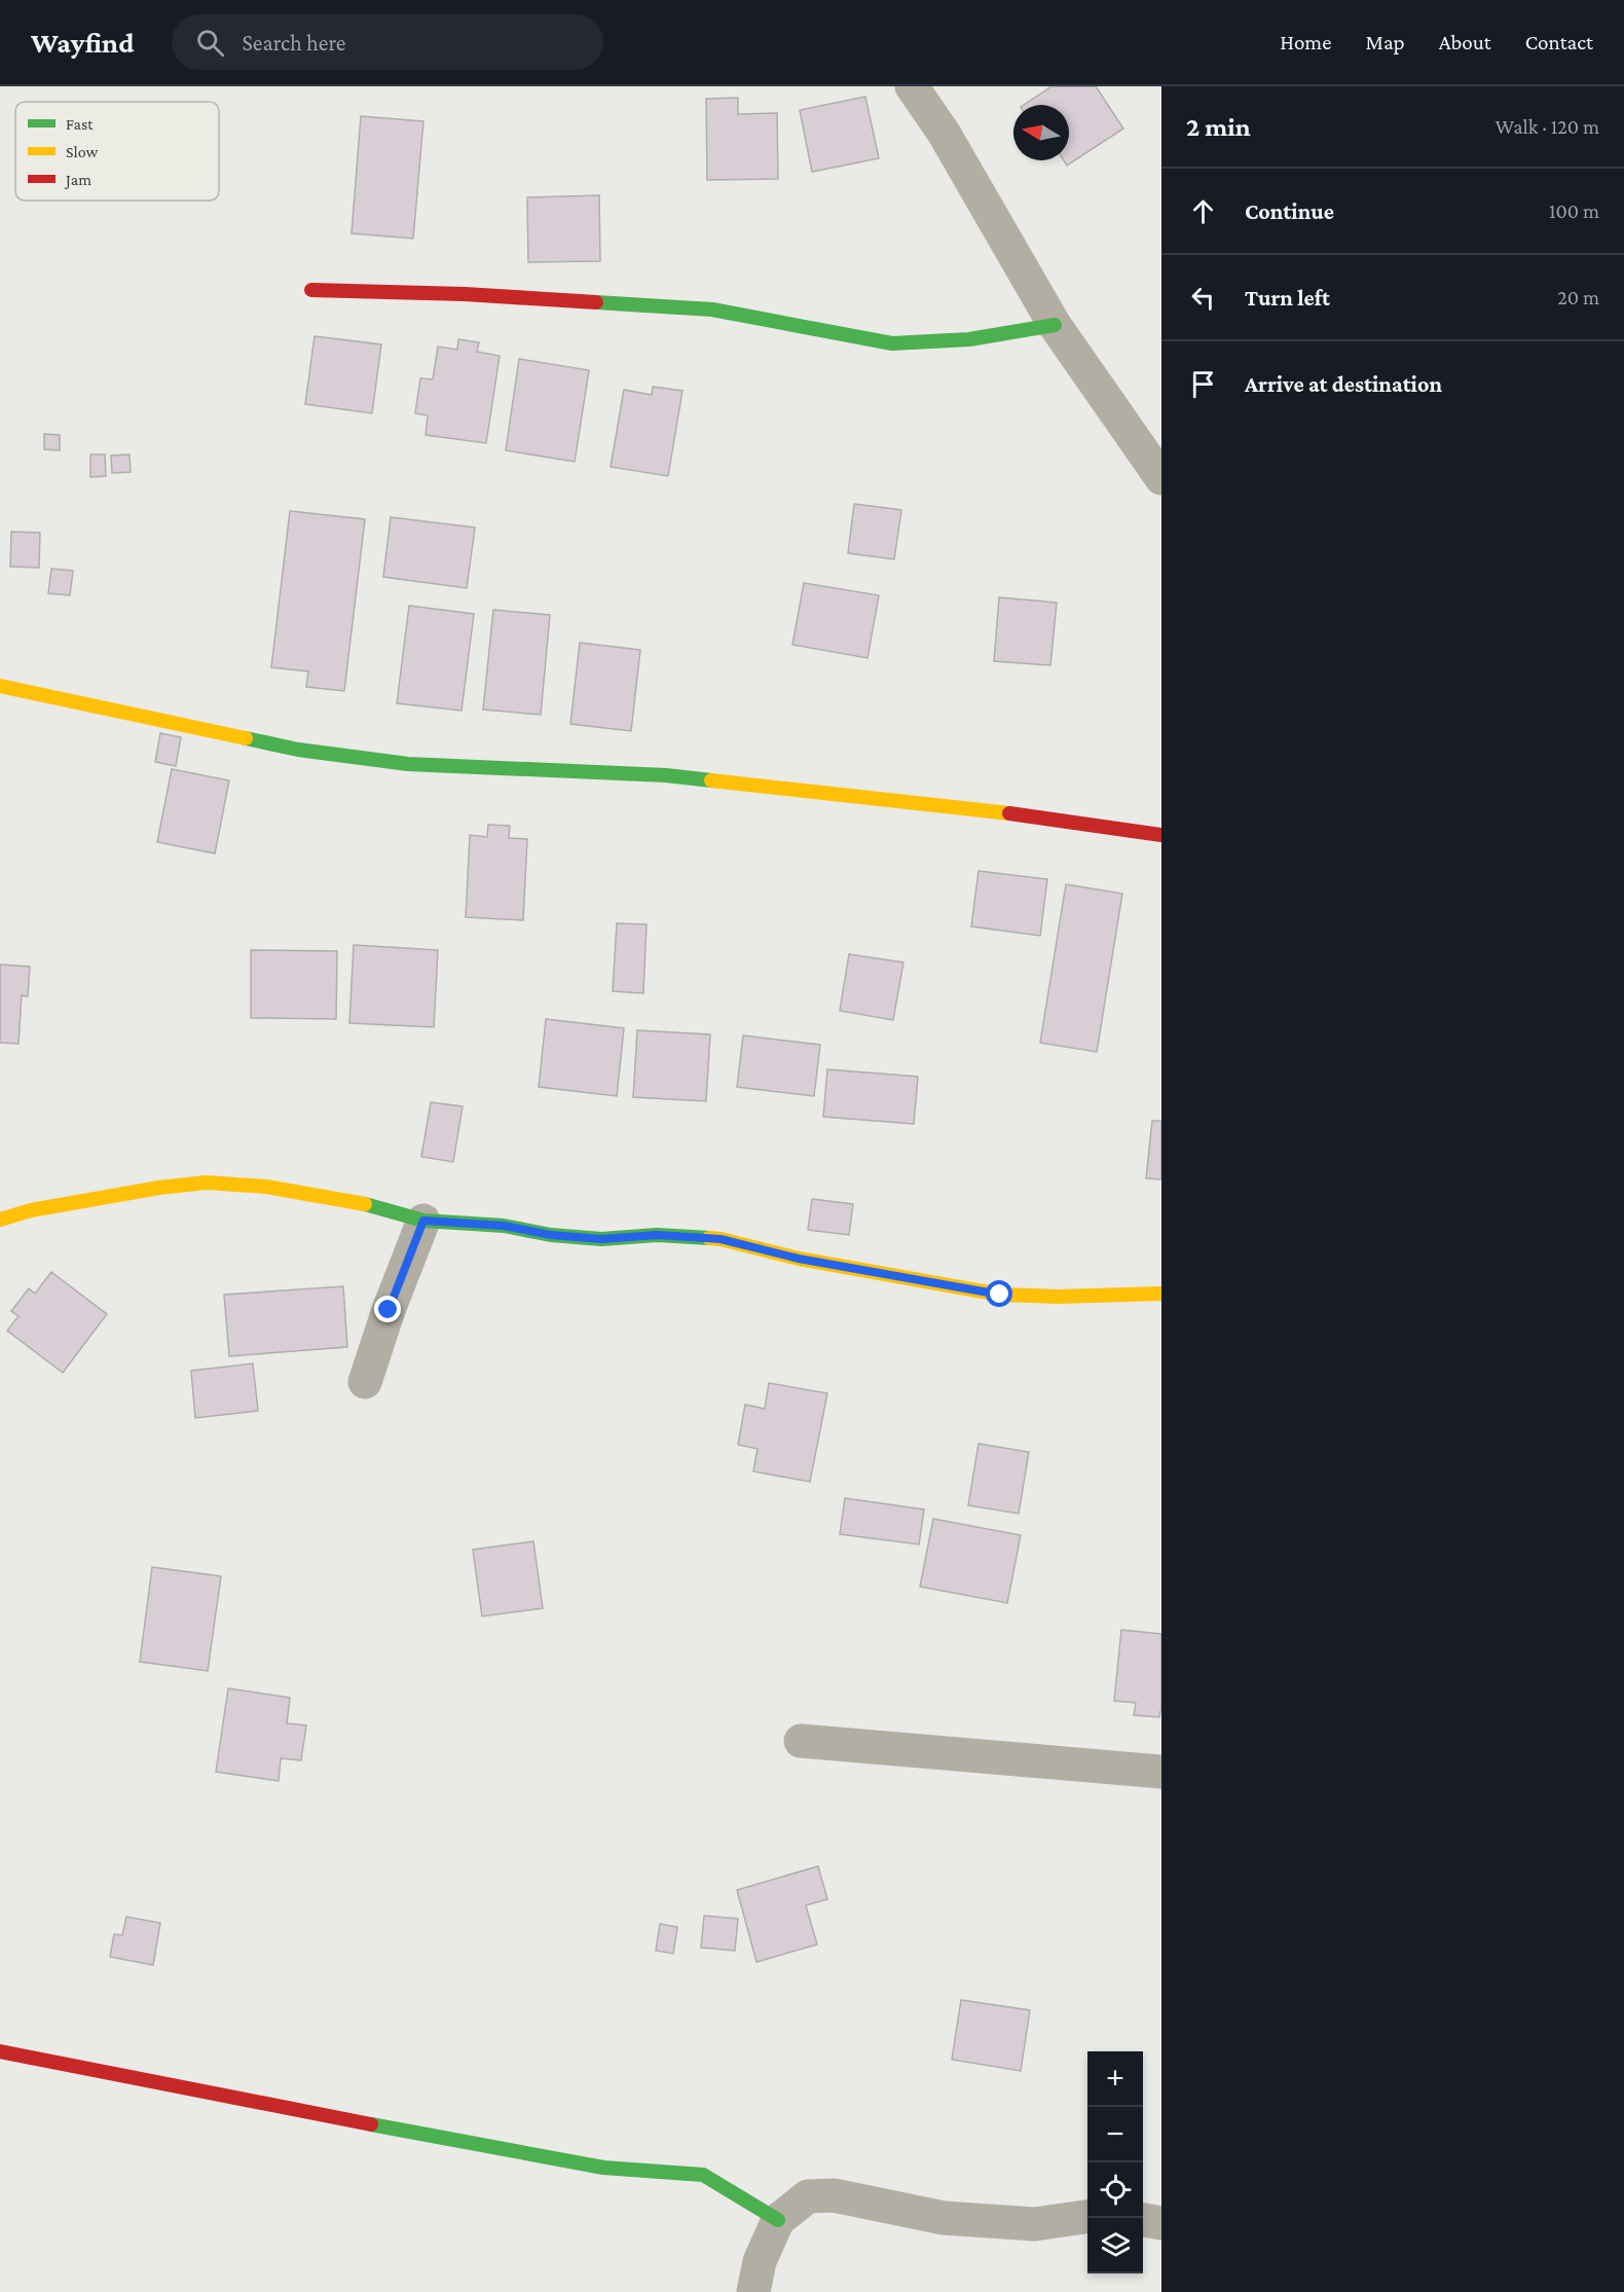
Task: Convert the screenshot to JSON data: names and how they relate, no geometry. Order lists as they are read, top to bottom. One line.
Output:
{"legend":["Fast","Slow","Jam"],"north":"left","page":{"header":"Wayfind","search":"Search here","nav":["Home","Map","About","Contact"],"heading":["2 min","Walk · 120 m"],"list":[["Continue","100 m"],["Turn left","20 m"],"Arrive at destination"],"map_buttons":["+","−"]}}
